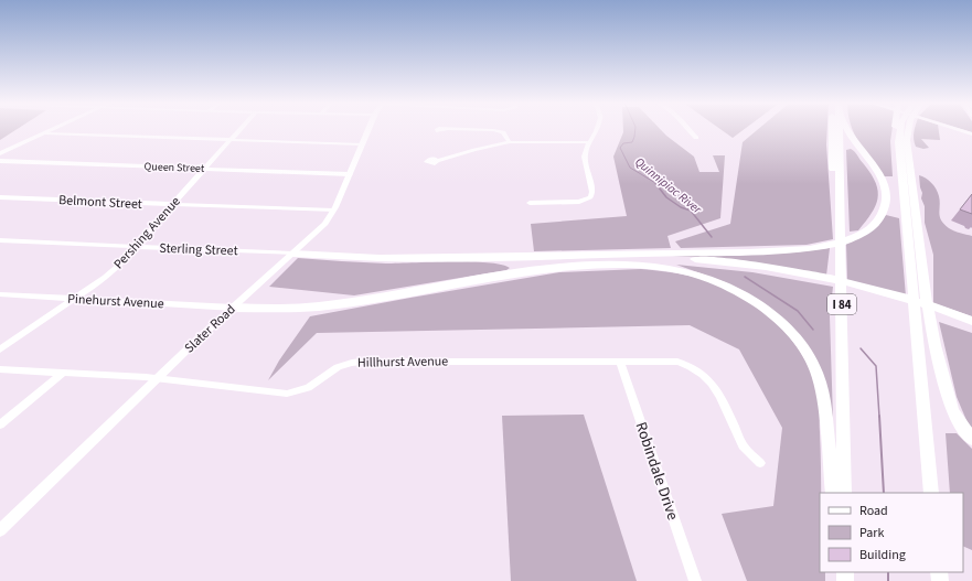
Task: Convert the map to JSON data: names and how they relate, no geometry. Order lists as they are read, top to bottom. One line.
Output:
{"streets":{"highway":["I 84"],"main road":["Slater Road"],"street":["Queen Street","Belmont Street","Pershing Avenue","Sterling Street","Pinehurst Avenue","Hillhurst Avenue","Robindale Drive"]},"crossings":[["Queen Street","Pershing Avenue"],["Queen Street","Slater Road"],["Belmont Street","Pershing Avenue"],["Belmont Street","Slater Road"],["Pershing Avenue","Sterling Street"],["Pershing Avenue","Pinehurst Avenue"],["Sterling Street","Slater Road"],["Pinehurst Avenue","Slater Road"],["Slater Road","Hillhurst Avenue"],["Hillhurst Avenue","Robindale Drive"]],"water":["Quinnipiac River"],"legend":["Road","Park","Building"]}
